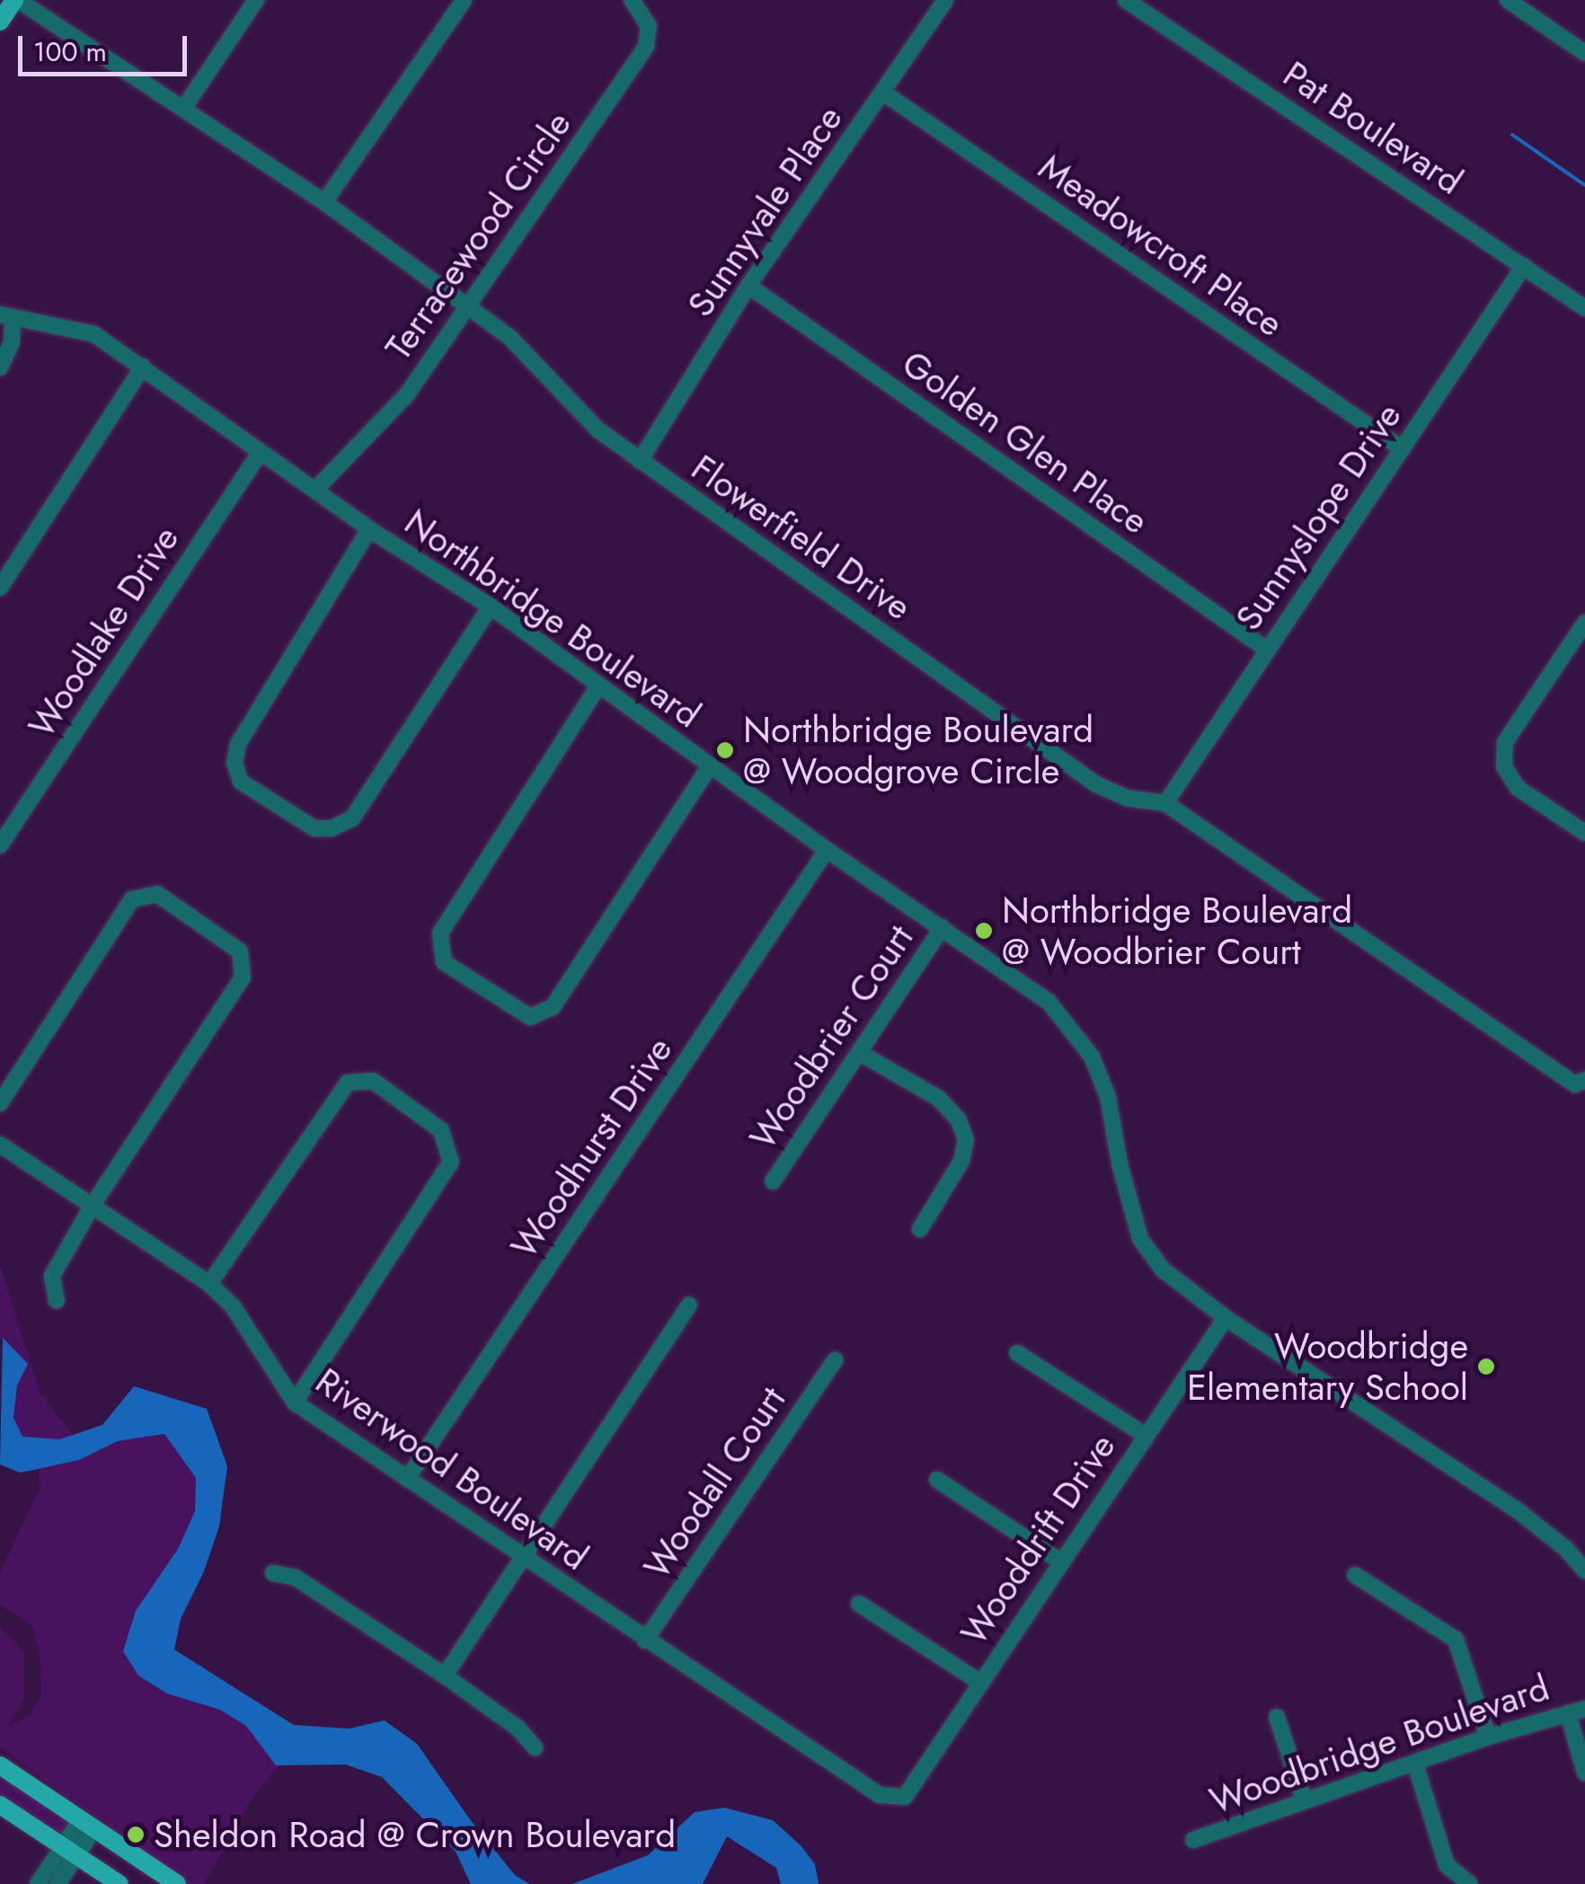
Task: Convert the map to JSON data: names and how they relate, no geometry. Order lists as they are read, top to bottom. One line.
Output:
{"streets":{"street":["Pat Boulevard","Sunnyvale Place","Terracewood Circle","Meadowcroft Place","Golden Glen Place","Sunnyslope Drive","Flowerfield Drive","Northbridge Boulevard","Woodlake Drive","Woodbrier Court","Woodhurst Drive","Riverwood Boulevard","Woodall Court","Wooddrift Drive","Woodbridge Boulevard"]},"crossings":[["Pat Boulevard","Sunnyslope Drive"],["Sunnyvale Place","Meadowcroft Place"],["Sunnyvale Place","Golden Glen Place"],["Sunnyvale Place","Flowerfield Drive"],["Terracewood Circle","Flowerfield Drive"],["Terracewood Circle","Northbridge Boulevard"],["Meadowcroft Place","Sunnyslope Drive"],["Golden Glen Place","Sunnyslope Drive"],["Sunnyslope Drive","Flowerfield Drive"],["Northbridge Boulevard","Woodlake Drive"],["Northbridge Boulevard","Woodbrier Court"],["Northbridge Boulevard","Woodhurst Drive"],["Northbridge Boulevard","Wooddrift Drive"],["Woodhurst Drive","Riverwood Boulevard"],["Riverwood Boulevard","Woodall Court"],["Riverwood Boulevard","Wooddrift Drive"]],"places":["Northbridge Boulevard @ Woodgrove Circle","Northbridge Boulevard @ Woodbrier Court","Woodbridge Elementary School","Sheldon Road @ Crown Boulevard"],"scale_bar":"100 m"}
